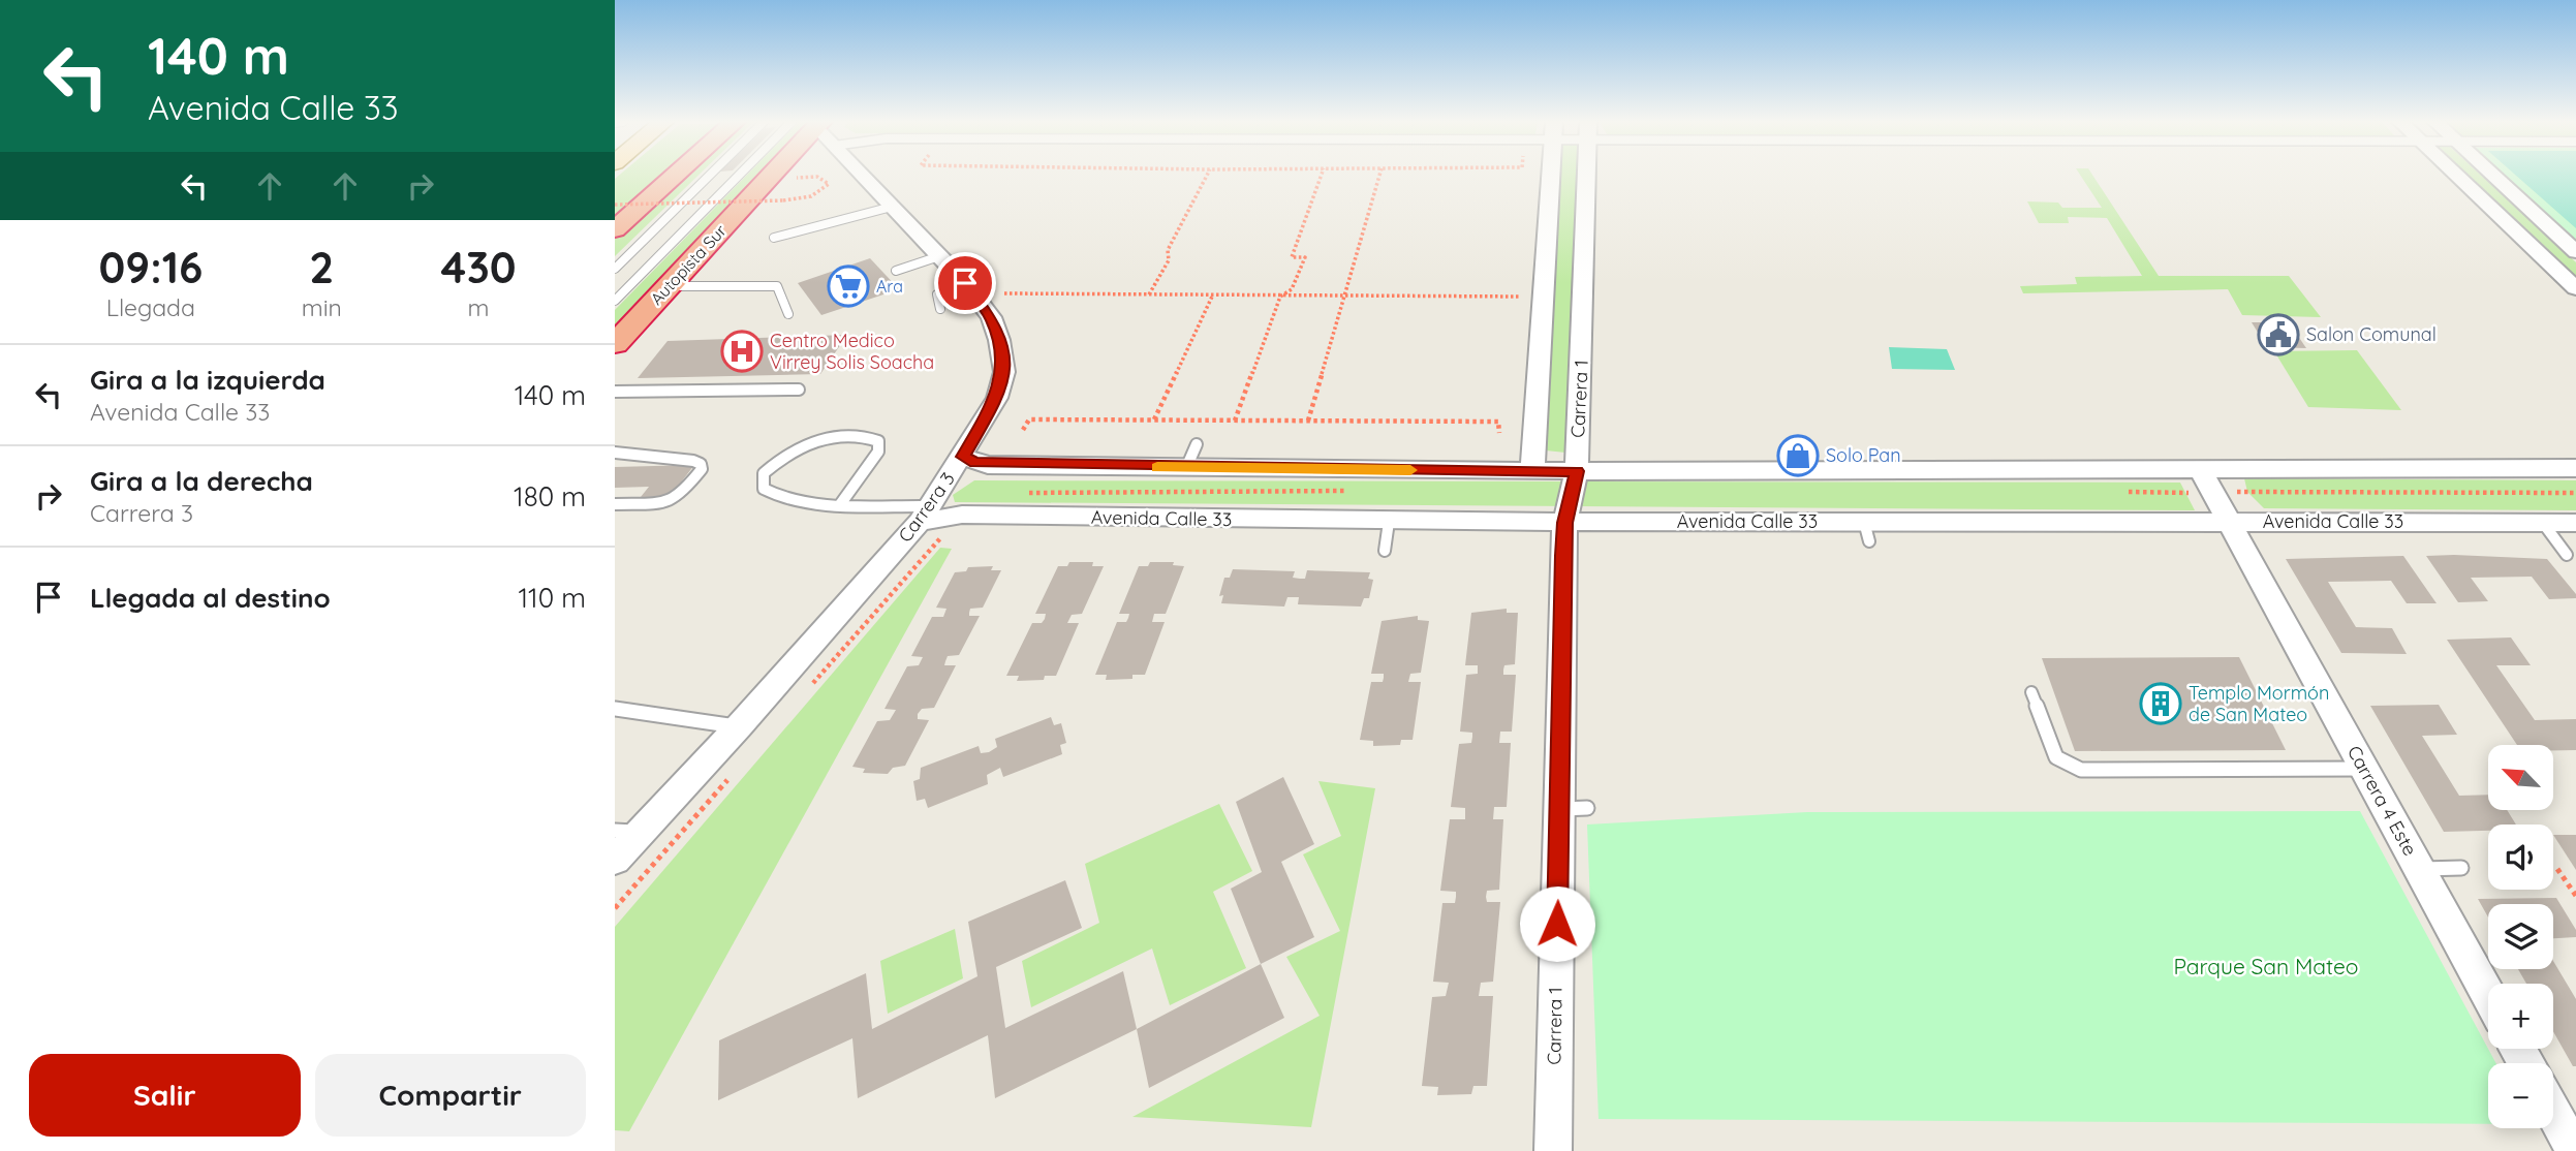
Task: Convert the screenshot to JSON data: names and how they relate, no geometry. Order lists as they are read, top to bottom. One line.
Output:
{"streets":{"highway":["Autopista Sur"],"street":["Carrera 1","Carrera 3","Avenida Calle 33","Carrera 4 Este"]},"crossings":[["Carrera 1","Avenida Calle 33"],["Carrera 3","Avenida Calle 33"],["Avenida Calle 33","Carrera 4 Este"]],"parks":["Parque San Mateo"],"places":{"supermarket":["Ara"],"public building":["Salon Comunal"],"hospital":["Centro Medico Virrey Solis Soacha"],"shop":["Solo Pan"],"building":["Templo Mormón de San Mateo"]},"north":"top left","page":{"turn":["140 m","Avenida Calle 33"],"eta":["09:16","Llegada","2","min","430","m"],"list":[{"name":"Gira a la izquierda","note":"Avenida Calle 33","value":"140 m"},{"name":"Gira a la derecha","note":"Carrera 3","value":"180 m"},{"name":"Llegada al destino","value":"110 m"}],"map_buttons":["+","−"],"buttons":["Salir","Compartir"]}}
